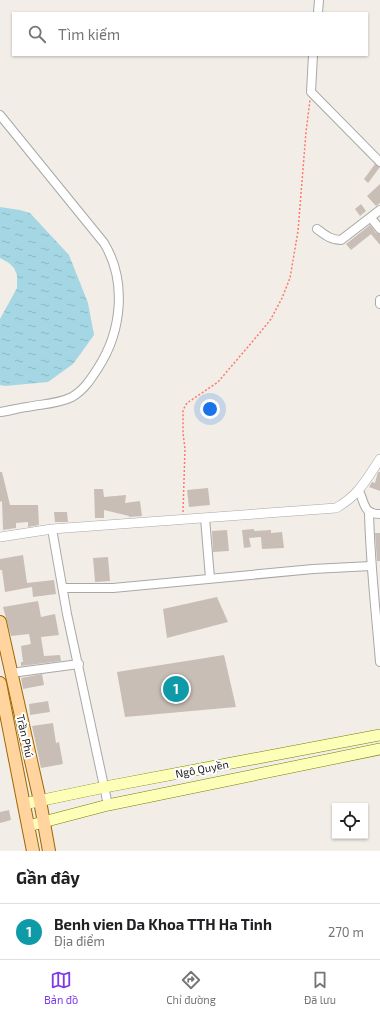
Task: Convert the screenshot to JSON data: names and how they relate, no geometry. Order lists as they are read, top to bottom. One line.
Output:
{"streets":{"main road":["Trần Phú","Ngô Quyền"]},"crossings":[["Trần Phú","Ngô Quyền"]],"page":{"search":"Tìm kiếm","pins":"1","heading":"Gần đây","list":[{"mark":"1","name":"Benh vien Da Khoa TTH Ha Tinh","note":"Địa điểm","value":"270 m"}],"nav":["Bản đồ","Chỉ đường","Đã lưu"]}}
